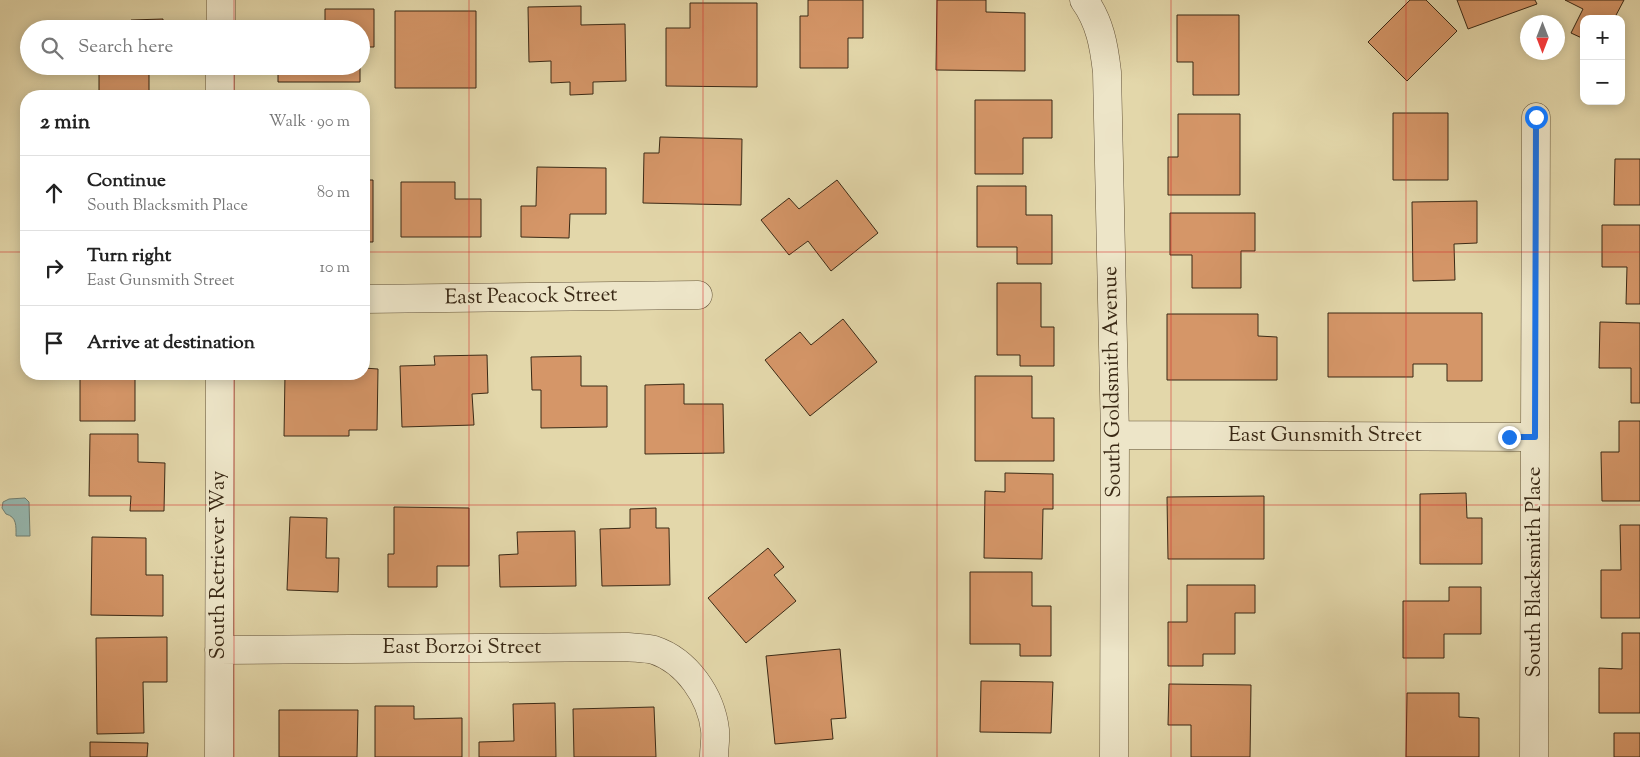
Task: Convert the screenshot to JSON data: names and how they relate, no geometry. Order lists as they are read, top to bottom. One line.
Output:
{"streets":{"street":["East Peacock Street","South Goldsmith Avenue","East Gunsmith Street","South Retriever Way","South Blacksmith Place","East Borzoi Street"]},"crossings":[["South Goldsmith Avenue","East Gunsmith Street"],["East Gunsmith Street","South Blacksmith Place"],["South Retriever Way","East Borzoi Street"]],"north":"bottom","page":{"map_buttons":["+","−"],"search":"Search here","heading":["2 min","Walk · 90 m"],"list":[["Continue","South Blacksmith Place","80 m"],["Turn right","East Gunsmith Street","10 m"],"Arrive at destination"]}}
